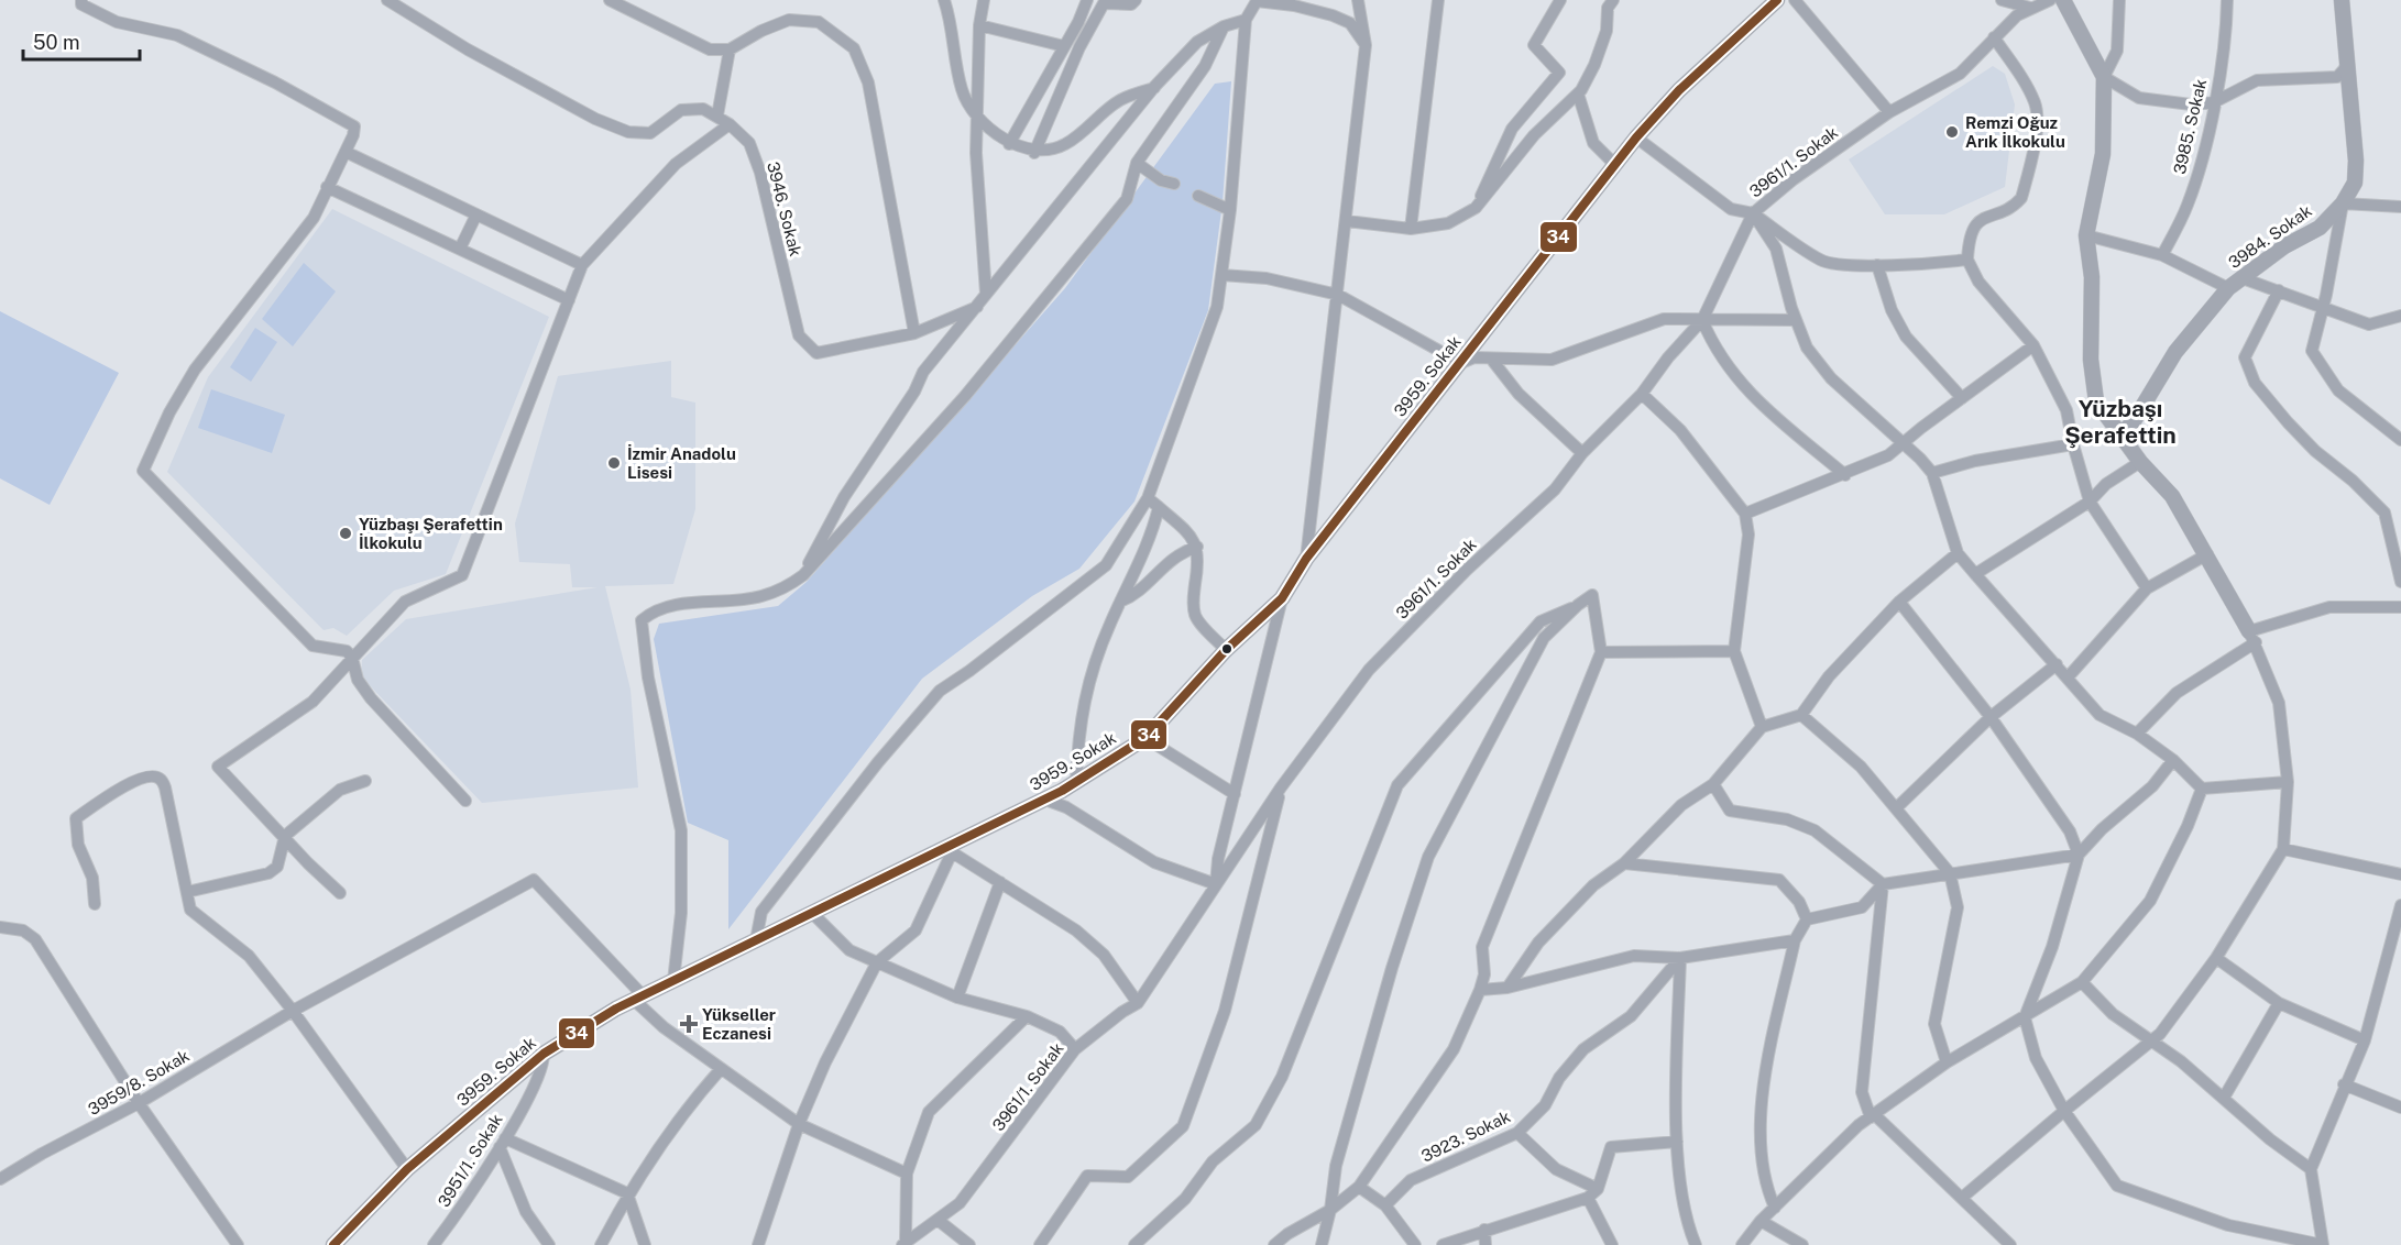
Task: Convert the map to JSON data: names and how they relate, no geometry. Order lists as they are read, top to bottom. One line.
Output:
{"streets":{"street":["3985. Sokak","3961/1. Sokak","3946. Sokak","3984. Sokak","3959. Sokak","3959/8. Sokak","3923. Sokak","3951/1. Sokak"]},"crossings":[["3959. Sokak","3959/8. Sokak"],["3959. Sokak","3951/1. Sokak"]],"districts":["Yüzbaşı Şerafettin"],"places":{"other":["Remzi Oğuz Arık İlkokulu","İzmir Anadolu Lisesi","Yüzbaşı Şerafettin İlkokulu"],"health":["Yükseller Eczanesi"]},"lines":["transit line 34"],"scale_bar":"50 m"}
